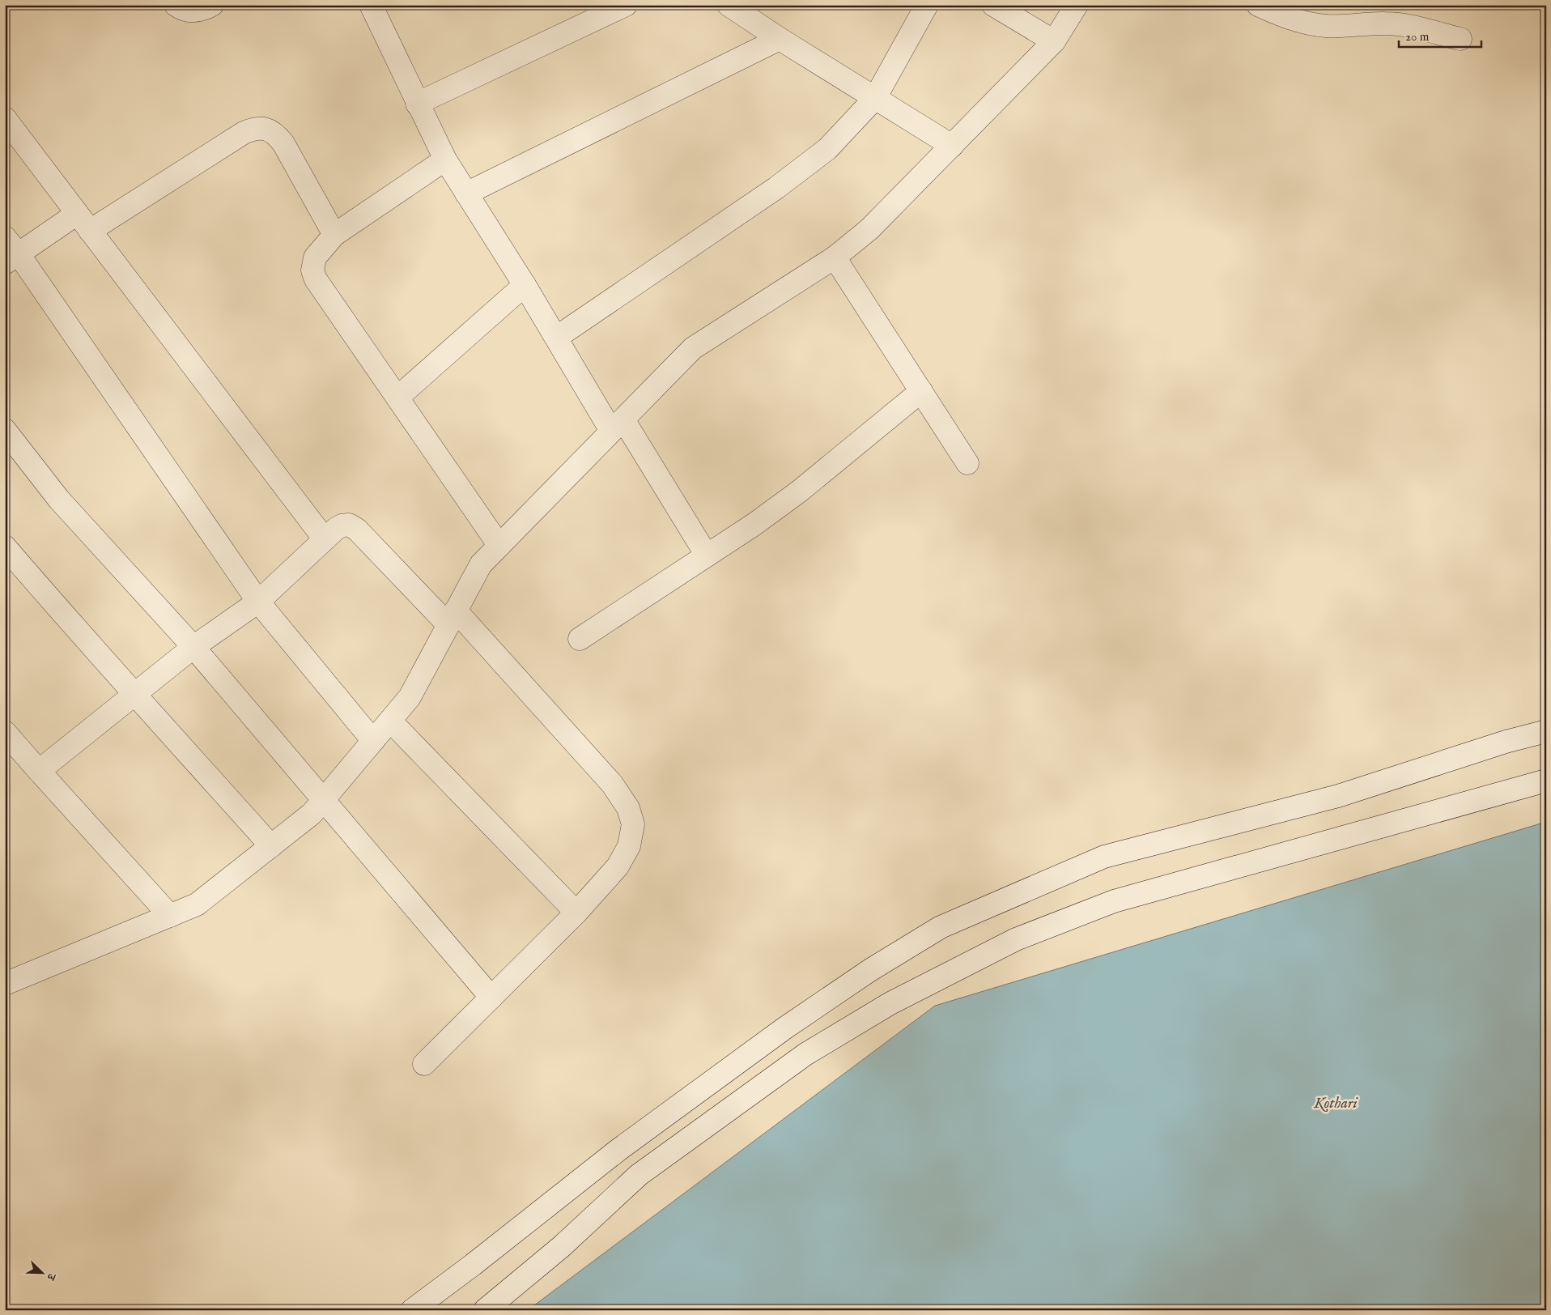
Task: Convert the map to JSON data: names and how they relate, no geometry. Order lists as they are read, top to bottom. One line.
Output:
{"water":["Kothari"],"scale_bar":"20 m","north":"bottom right"}
